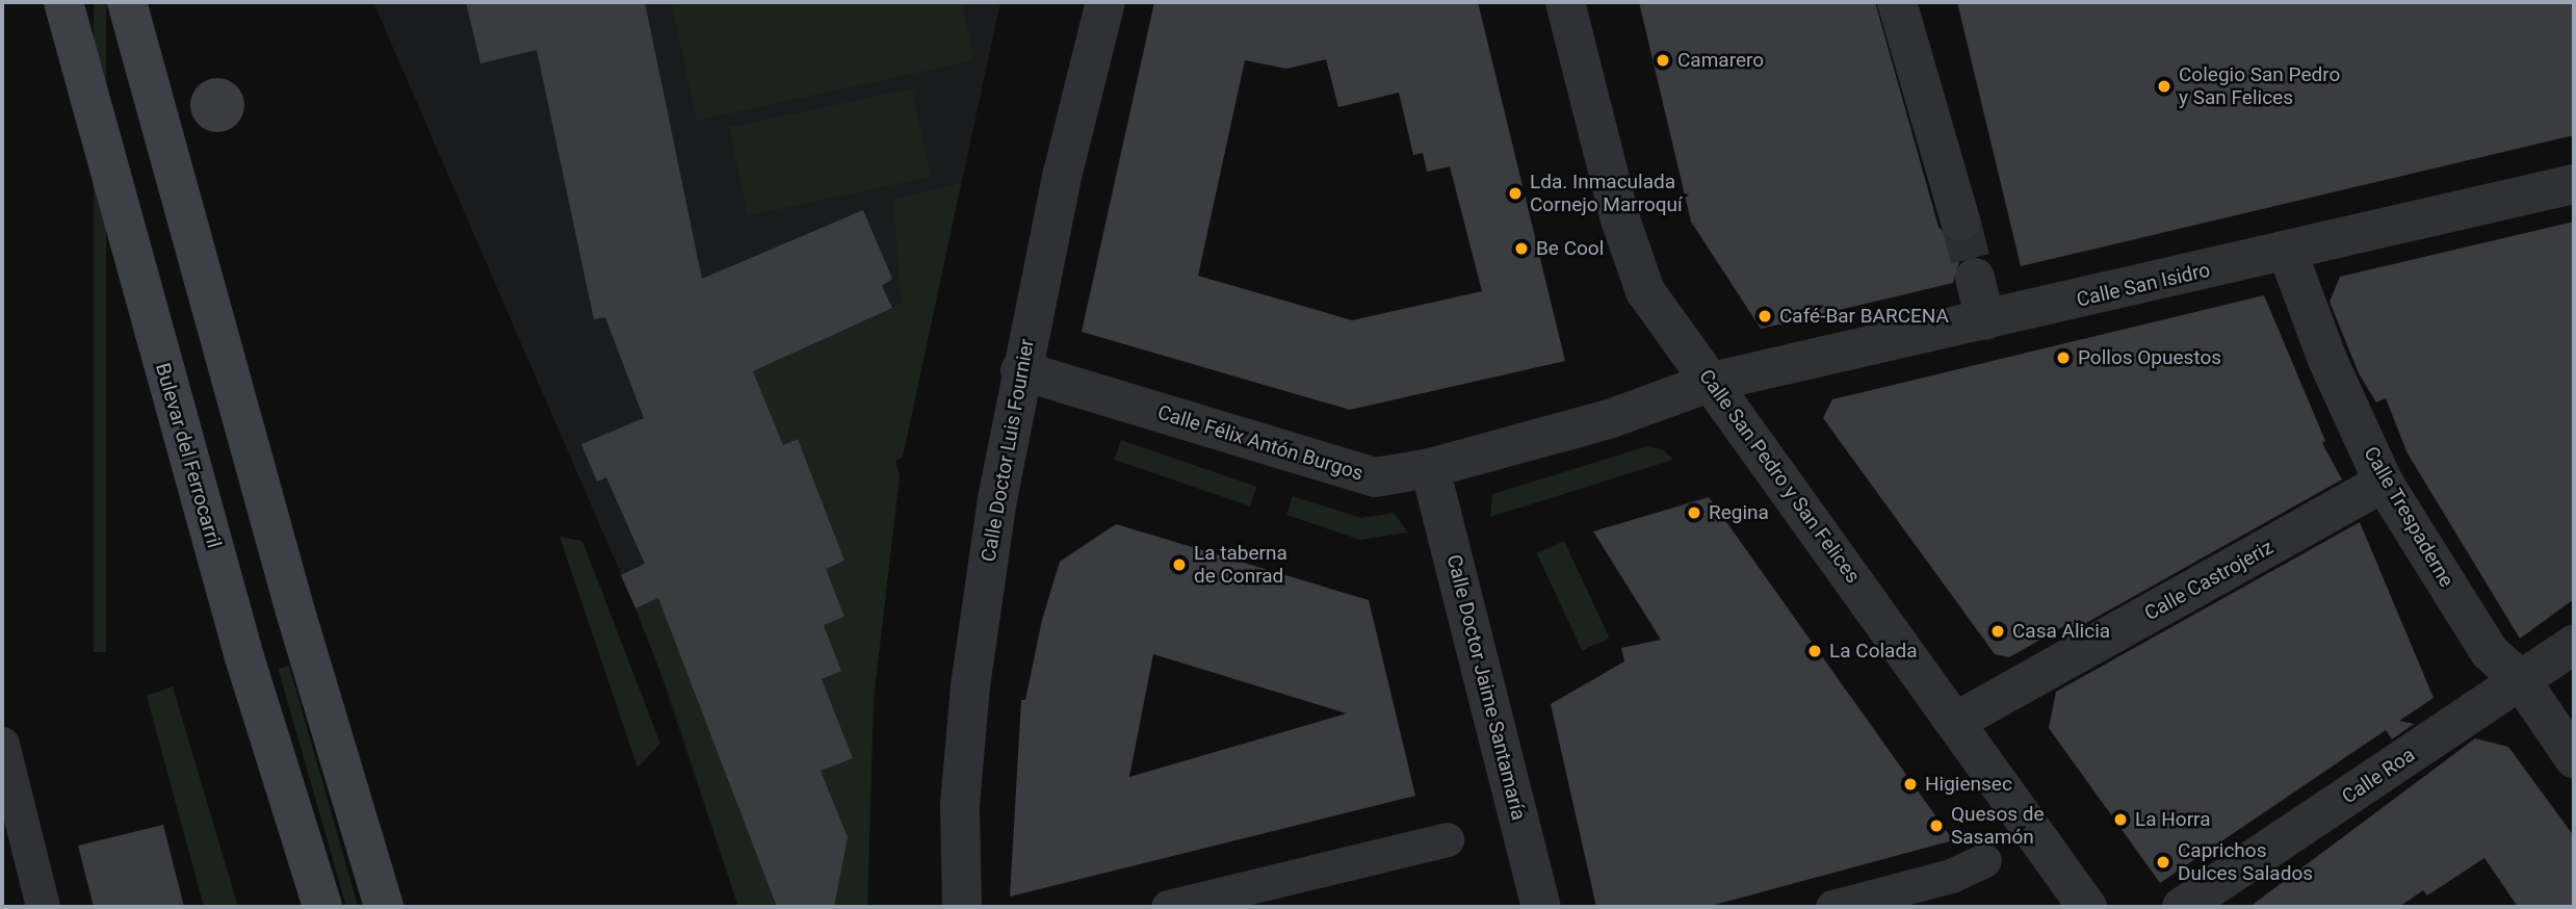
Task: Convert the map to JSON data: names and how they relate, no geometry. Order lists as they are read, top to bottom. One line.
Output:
{"streets":{"main road":["Bulevar del Ferrocarril"],"street":["Calle San Isidro","Calle Félix Antón Burgos","Calle Doctor Luis Fournier","Calle San Pedro y San Felices","Calle Trespaderne","Calle Castrojeriz","Calle Doctor Jaime Santamaría","Calle Roa"]},"crossings":[["Calle San Isidro","Calle Félix Antón Burgos"],["Calle San Isidro","Calle San Pedro y San Felices"],["Calle San Isidro","Calle Trespaderne"],["Calle Félix Antón Burgos","Calle Doctor Luis Fournier"],["Calle Félix Antón Burgos","Calle San Pedro y San Felices"],["Calle Félix Antón Burgos","Calle Doctor Jaime Santamaría"],["Calle San Pedro y San Felices","Calle Castrojeriz"],["Calle Trespaderne","Calle Castrojeriz"],["Calle Trespaderne","Calle Roa"]],"places":["Camarero","Colegio San Pedro y San Felices","Lda. Inmaculada Cornejo Marroquí","Be Cool","Café-Bar BARCENA","Pollos Opuestos","Regina","La taberna de Conrad","Casa Alicia","La Colada","Higiensec","La Horra","Quesos de Sasamón","Caprichos Dulces Salados"]}
